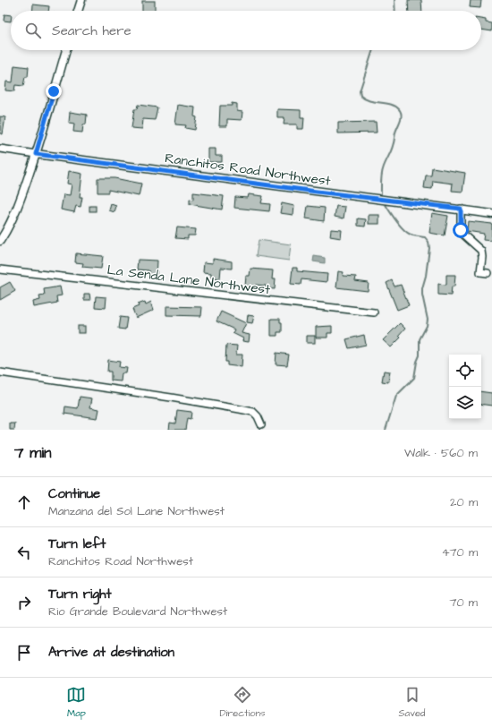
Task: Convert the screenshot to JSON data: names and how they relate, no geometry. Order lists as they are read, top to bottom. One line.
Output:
{"streets":{"street":["Ranchitos Road Northwest","La Senda Lane Northwest"]},"page":{"search":"Search here","heading":["7 min","Walk · 560 m"],"list":[["Continue","Manzana del Sol Lane Northwest","20 m"],["Turn left","Ranchitos Road Northwest","470 m"],["Turn right","Rio Grande Boulevard Northwest","70 m"],"Arrive at destination"],"nav":["Map","Directions","Saved"]}}
